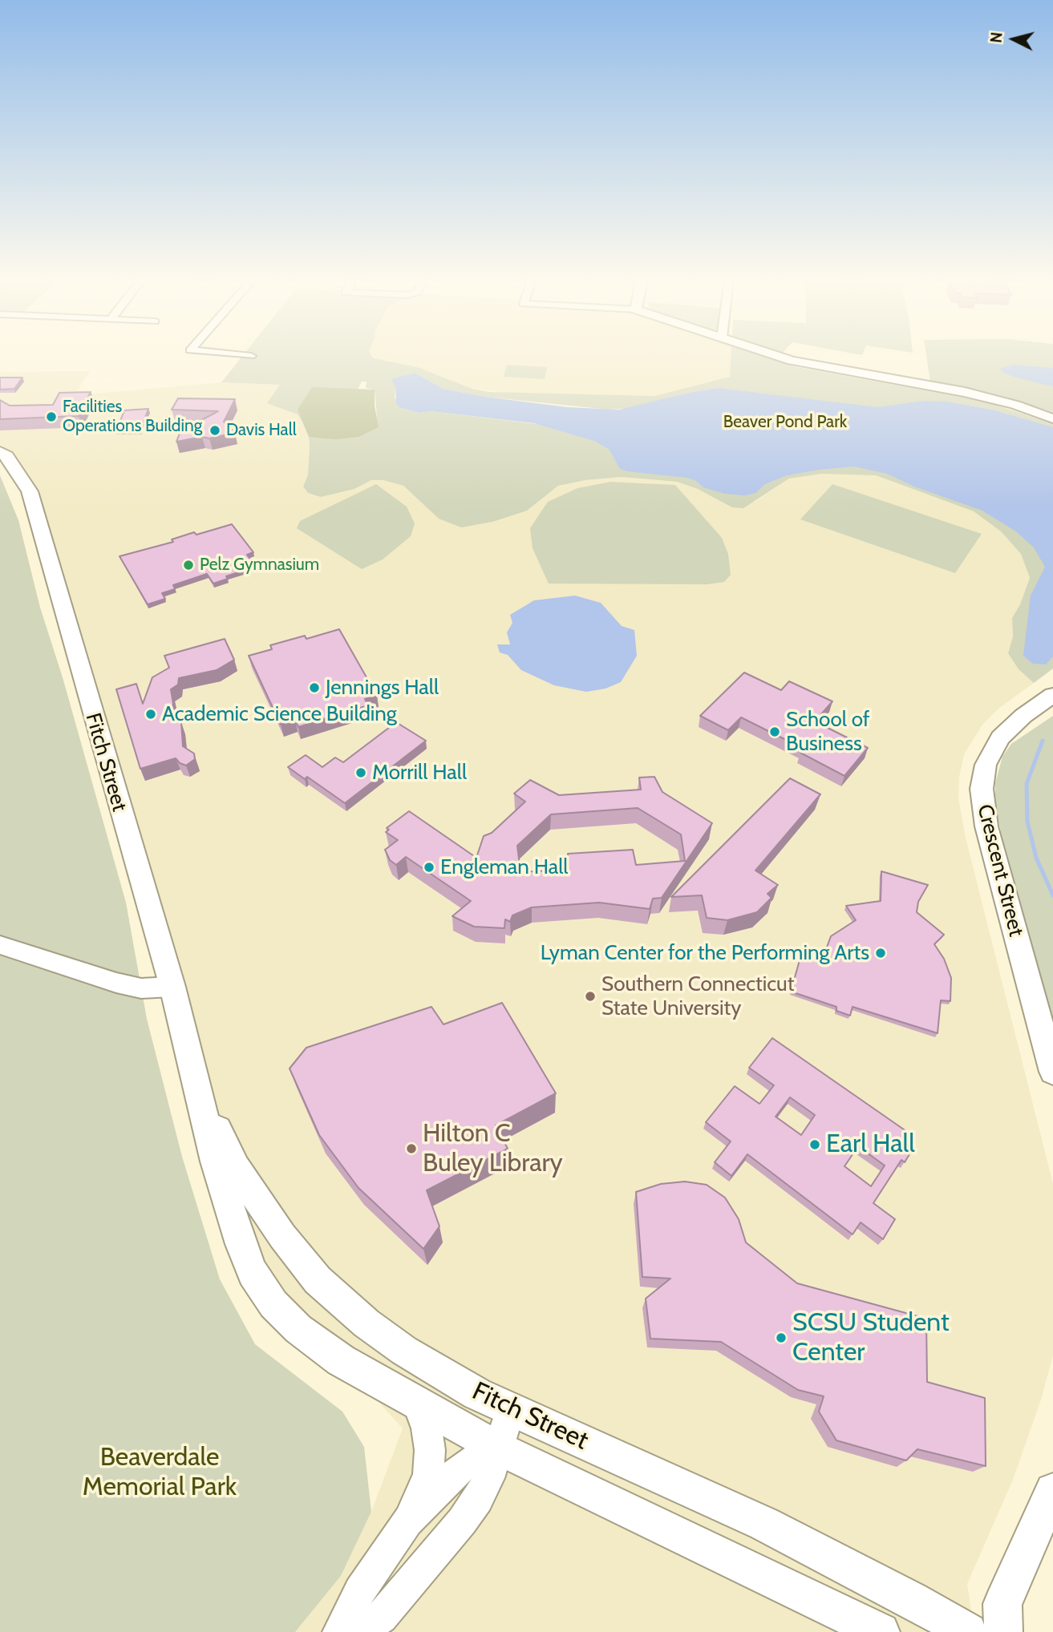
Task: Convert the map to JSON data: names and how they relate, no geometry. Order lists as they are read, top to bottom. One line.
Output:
{"streets":{"main road":["Fitch Street","Crescent Street"]},"parks":["Beaver Pond Park","Beaverdale Memorial Park"],"places":["Facilities Operations Building","Davis Hall","Pelz Gymnasium","Jennings Hall","Academic Science Building","School of Business","Morrill Hall","Engleman Hall","Lyman Center for the Performing Arts","Southern Connecticut State University","Earl Hall","Hilton C Buley Library","SCSU Student Center"],"north":"left"}
